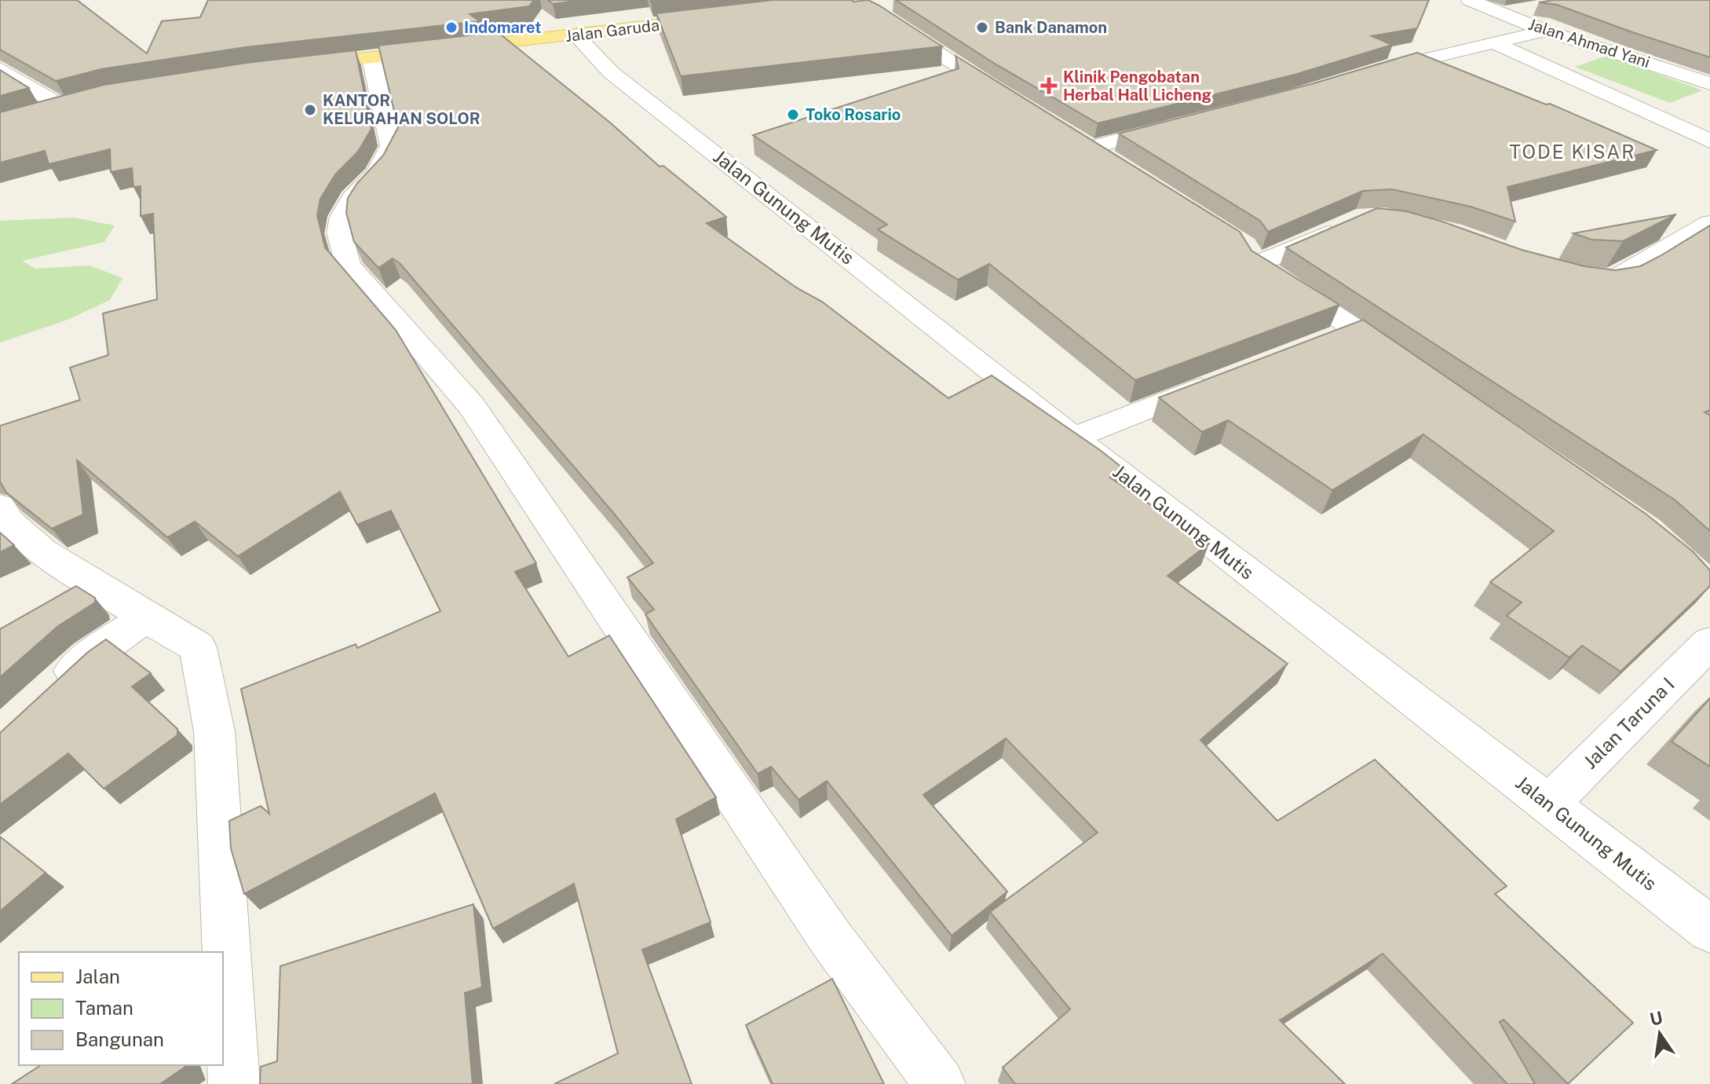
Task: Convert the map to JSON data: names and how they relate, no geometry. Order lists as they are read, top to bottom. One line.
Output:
{"streets":{"main road":["Jalan Garuda"],"street":["Jalan Ahmad Yani","Jalan Gunung Mutis","Jalan Taruna I"]},"crossings":[["Jalan Garuda","Jalan Gunung Mutis"],["Jalan Gunung Mutis","Jalan Taruna I"]],"districts":["TODE KISAR"],"places":{"other":["Indomaret","Bank Danamon","KANTOR KELURAHAN SOLOR","Toko Rosario"],"health":["Klinik Pengobatan Herbal Hall Licheng"]},"legend":["Jalan","Taman","Bangunan"],"north":"top"}
